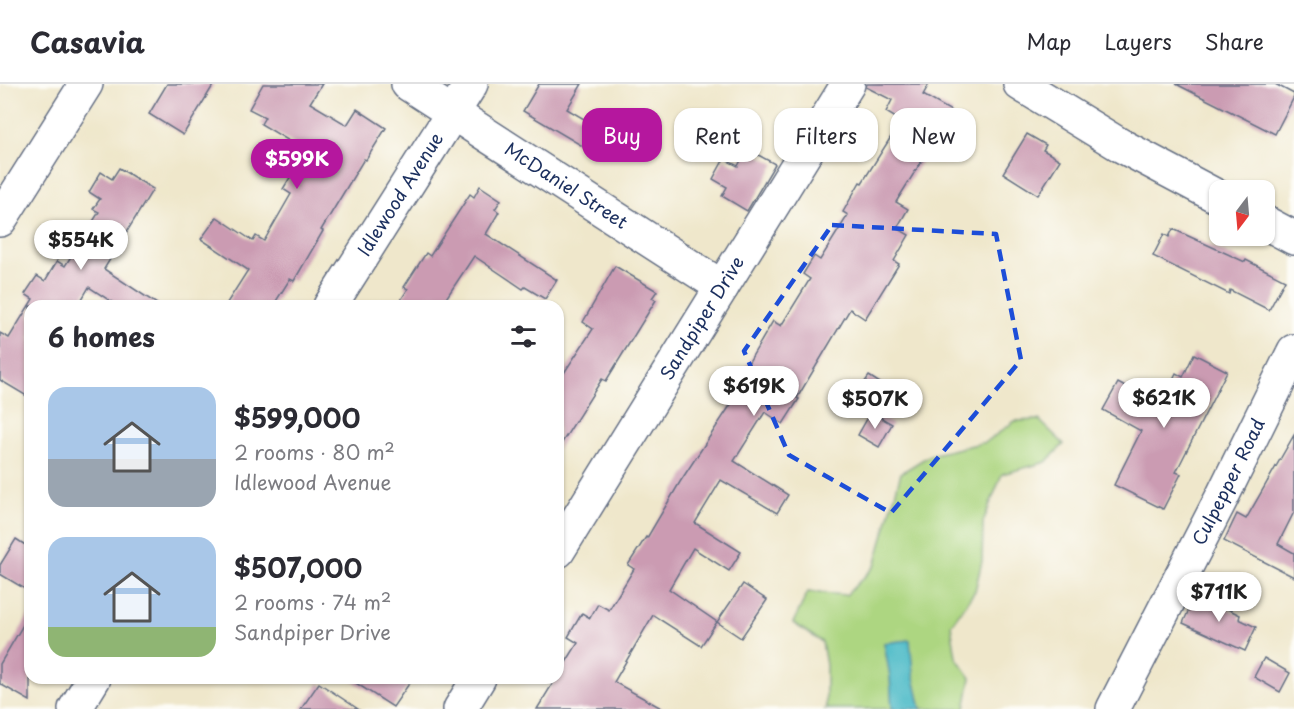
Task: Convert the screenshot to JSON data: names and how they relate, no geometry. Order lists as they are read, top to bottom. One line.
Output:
{"streets":{"street":["McDaniel Street","Idlewood Avenue","Sandpiper Drive","Culpepper Road"]},"crossings":[["McDaniel Street","Idlewood Avenue"],["McDaniel Street","Sandpiper Drive"]],"north":"bottom","page":{"header":"Casavia","nav":["Map","Layers","Share"],"chip":["Buy","Rent","Filters","New"],"price":["$599K","$554K","$619K","$621K","$507K","$711K"],"heading":"6 homes","list":[{"name":"$599,000","note":"2 rooms · 80 m² · Idlewood Avenue"},{"name":"$507,000","note":"2 rooms · 74 m² · Sandpiper Drive"}]}}
